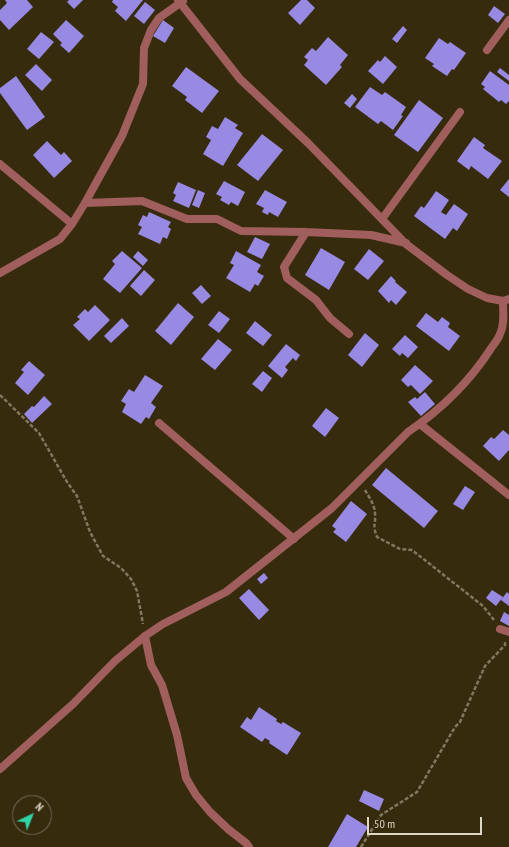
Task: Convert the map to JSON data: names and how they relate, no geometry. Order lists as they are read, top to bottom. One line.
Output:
{"scale_bar":"50 m","north":"top right"}
